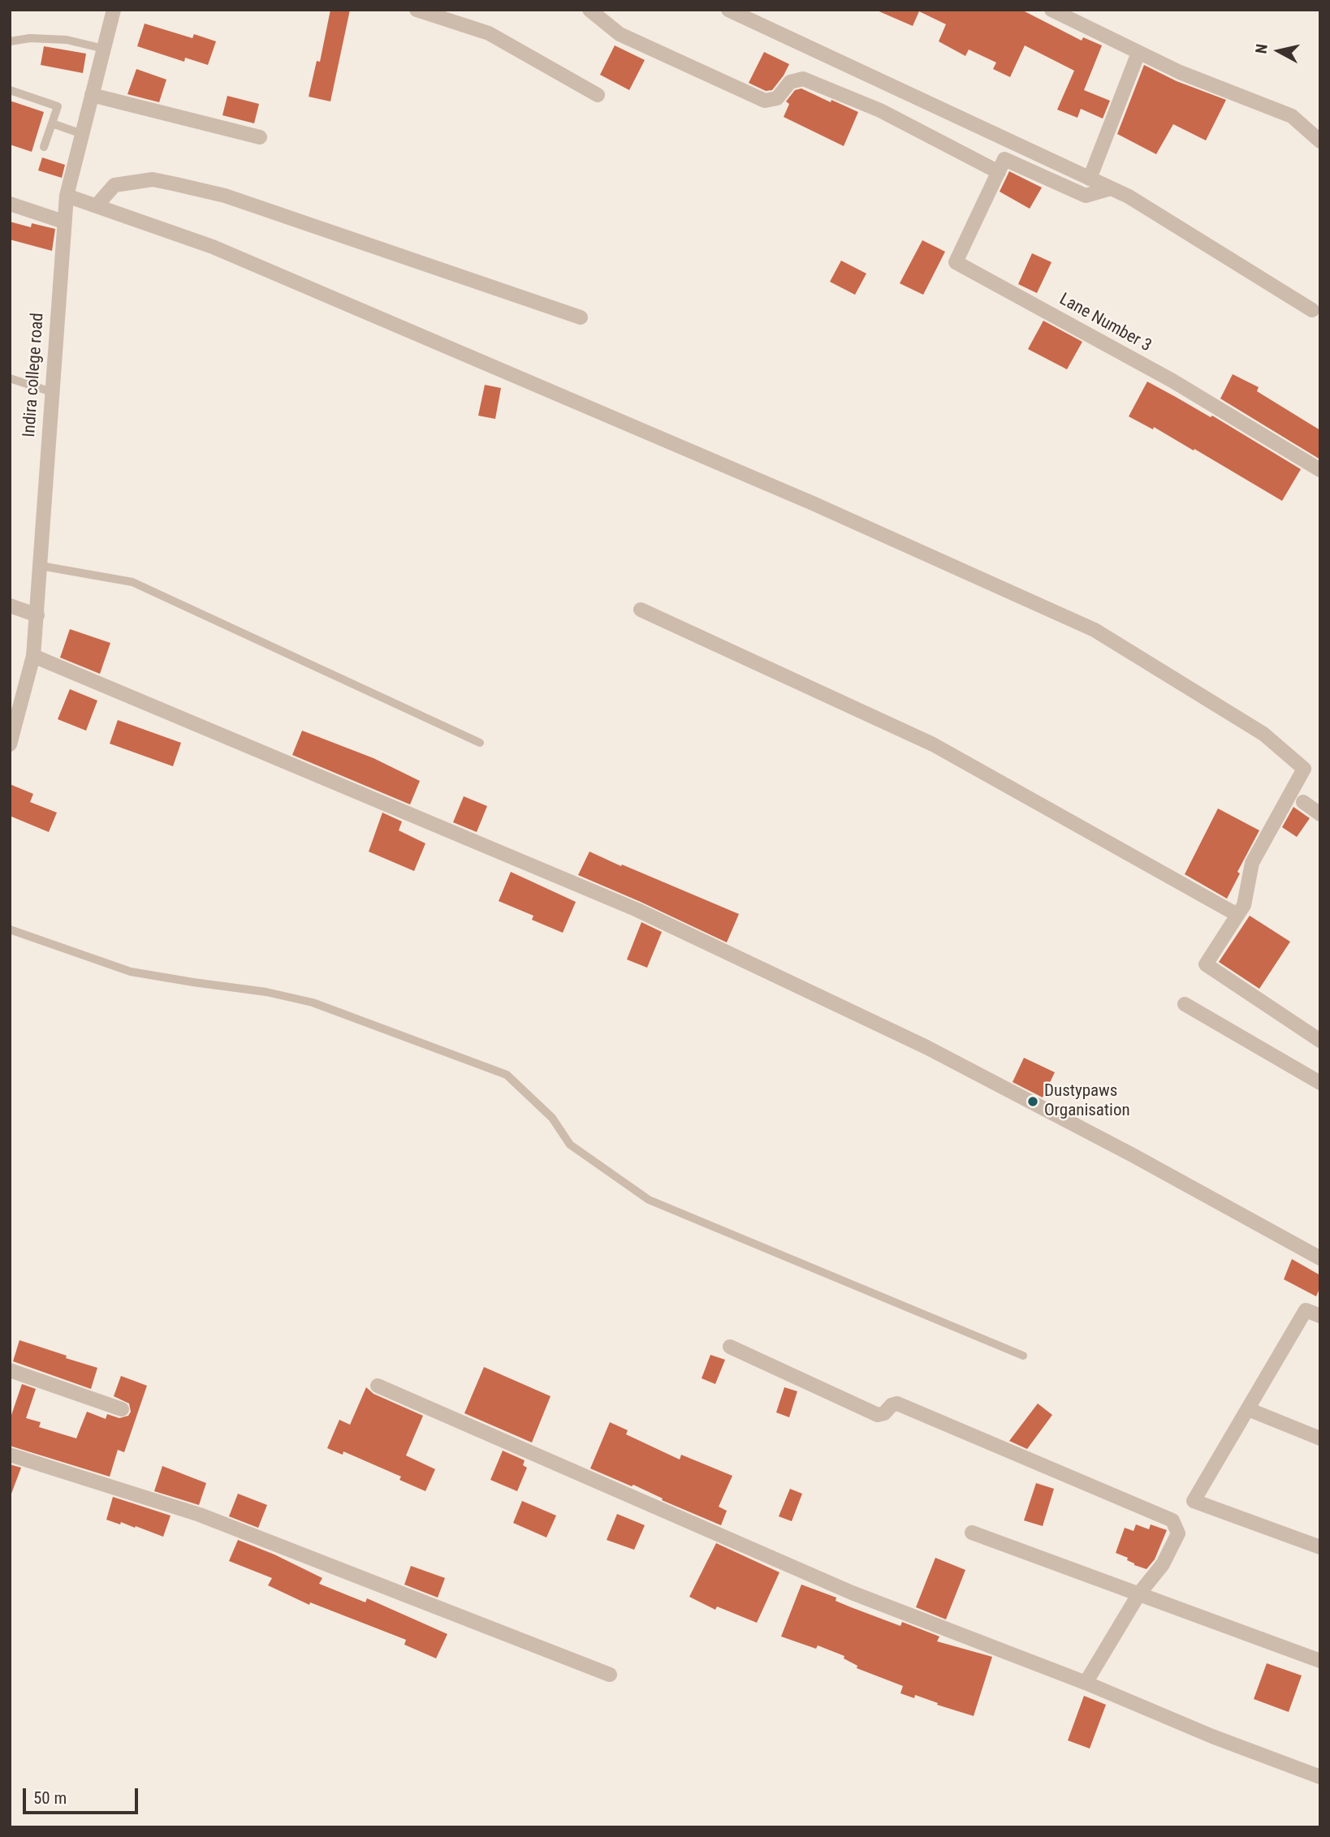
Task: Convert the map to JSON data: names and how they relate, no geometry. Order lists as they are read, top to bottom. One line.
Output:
{"streets":{"street":["Lane Number 3","Indira college road"]},"places":["Dustypaws Organisation"],"scale_bar":"50 m","north":"left"}
